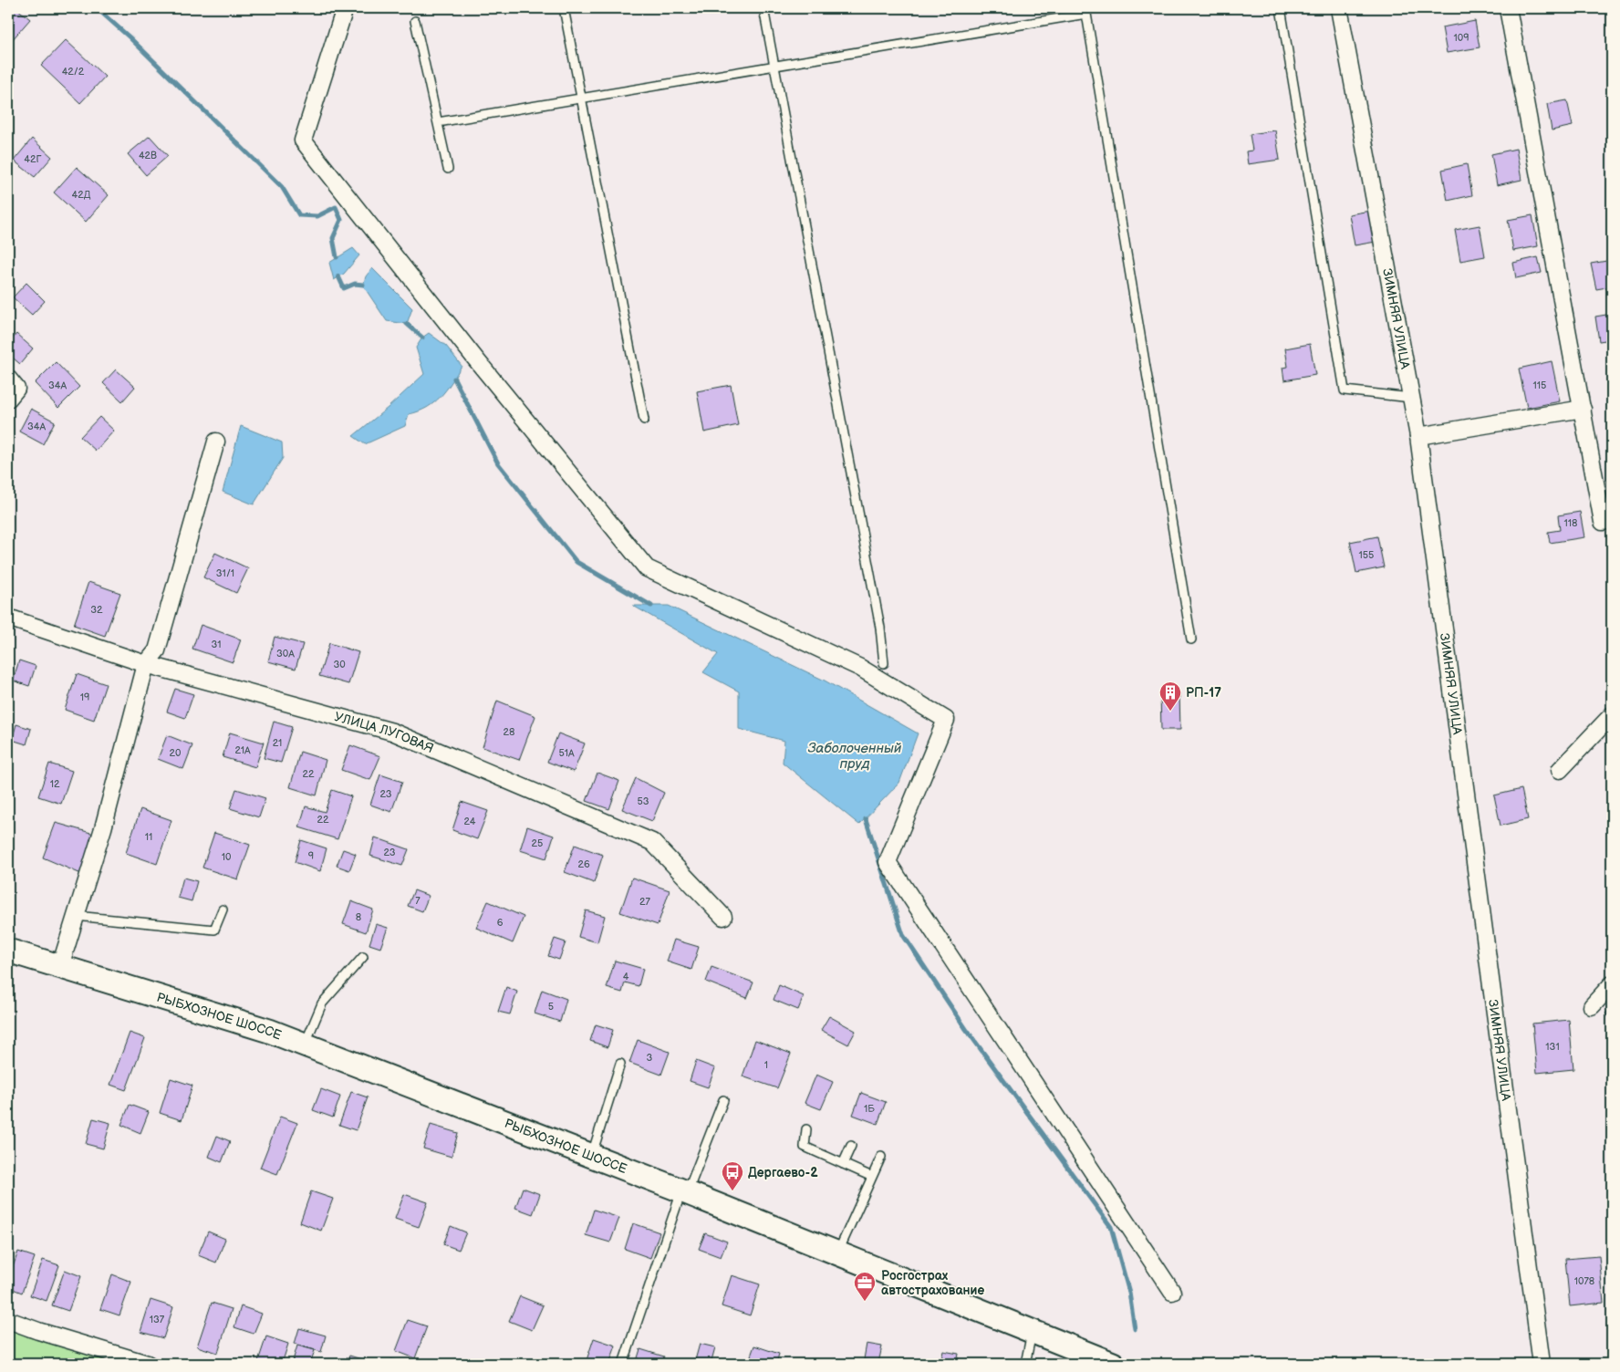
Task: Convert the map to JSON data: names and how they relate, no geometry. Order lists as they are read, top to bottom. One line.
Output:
{"streets":{"main road":["РЫБХОЗНОЕ ШОССЕ"],"street":["ЗИМНЯЯ УЛИЦА","УЛИЦА ЛУГОВАЯ"]},"water":["Заболоченный пруд"],"places":{"building":["РП-17"],"bus stop":["Дергаево-2"],"office":["Росгострах автострахование"]},"house_numbers":["109","42/2","42В","42Г","42Д","34А","115","34А","118","155","31/1","32","31","30А","30","19","28","21","21А","20","51А","22","12","23","53","22","24","11","25","23","9","10","26","7","27","8","6","4","5","131","3","1","1Б","1078","137"]}
